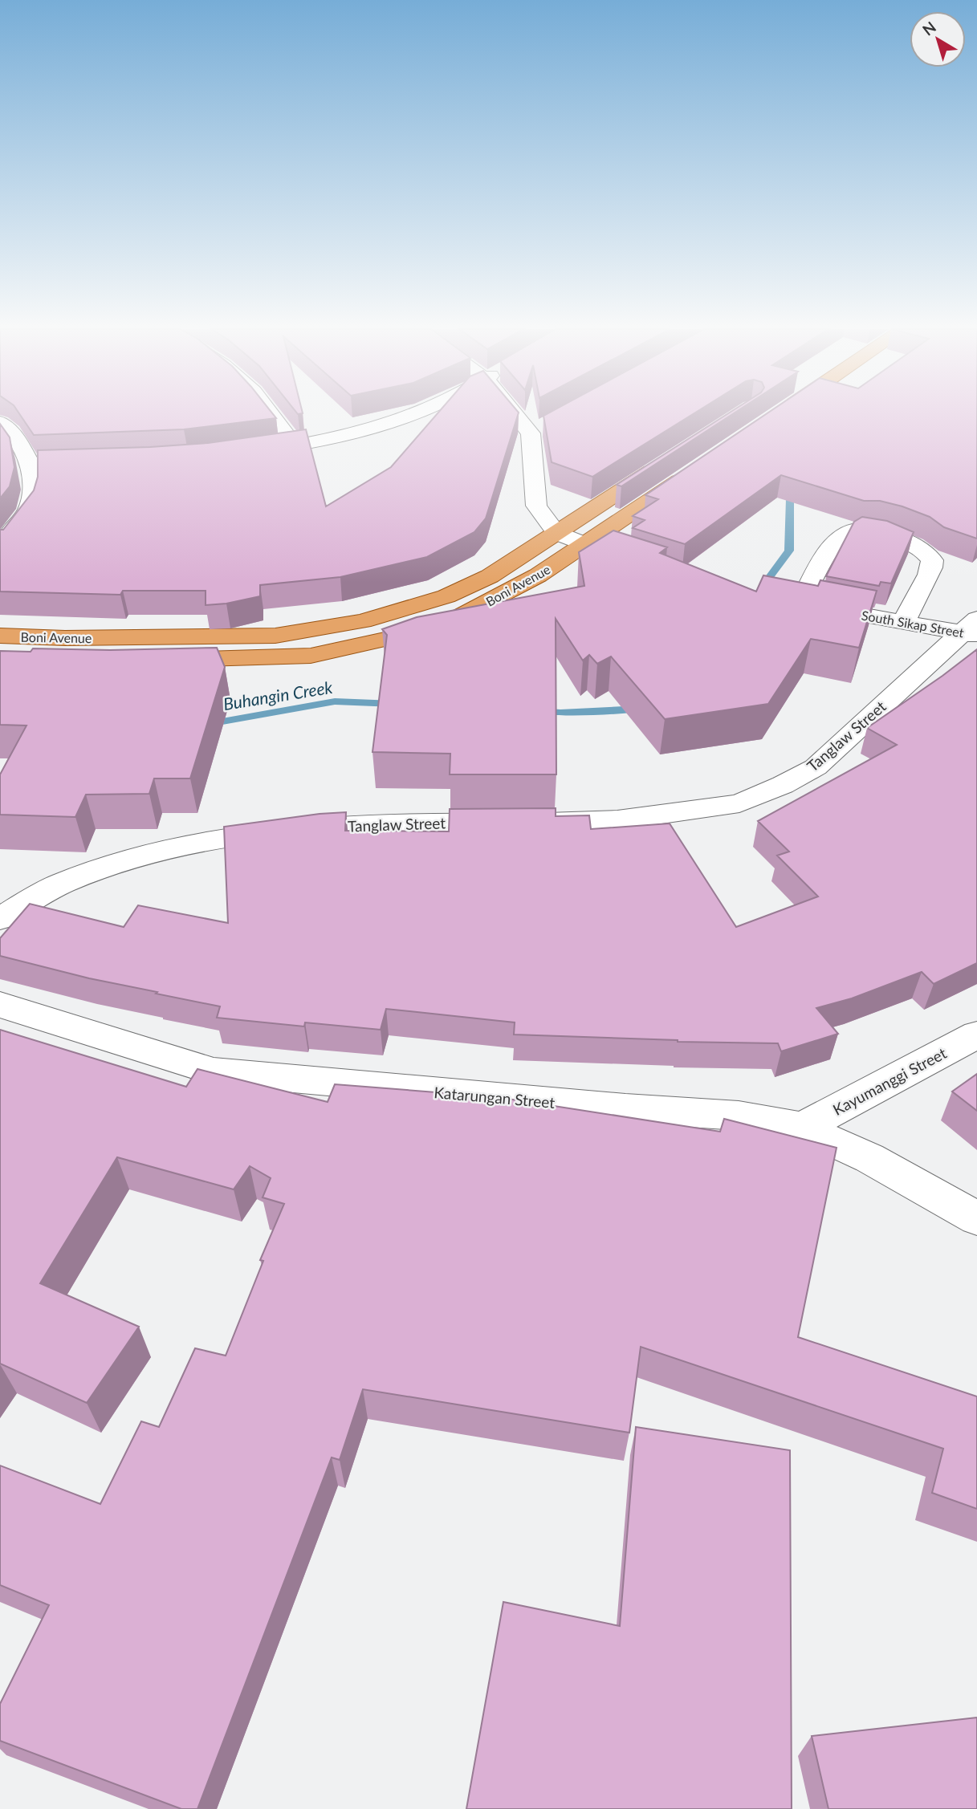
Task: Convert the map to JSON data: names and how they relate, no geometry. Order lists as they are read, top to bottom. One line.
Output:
{"streets":{"main road":["Boni Avenue"],"street":["South Sikap Street","Tanglaw Street","Kayumanggi Street","Katarungan Street"]},"crossings":[["South Sikap Street","Tanglaw Street"],["Kayumanggi Street","Katarungan Street"]],"water":["Buhangin Creek"],"north":"top left"}
